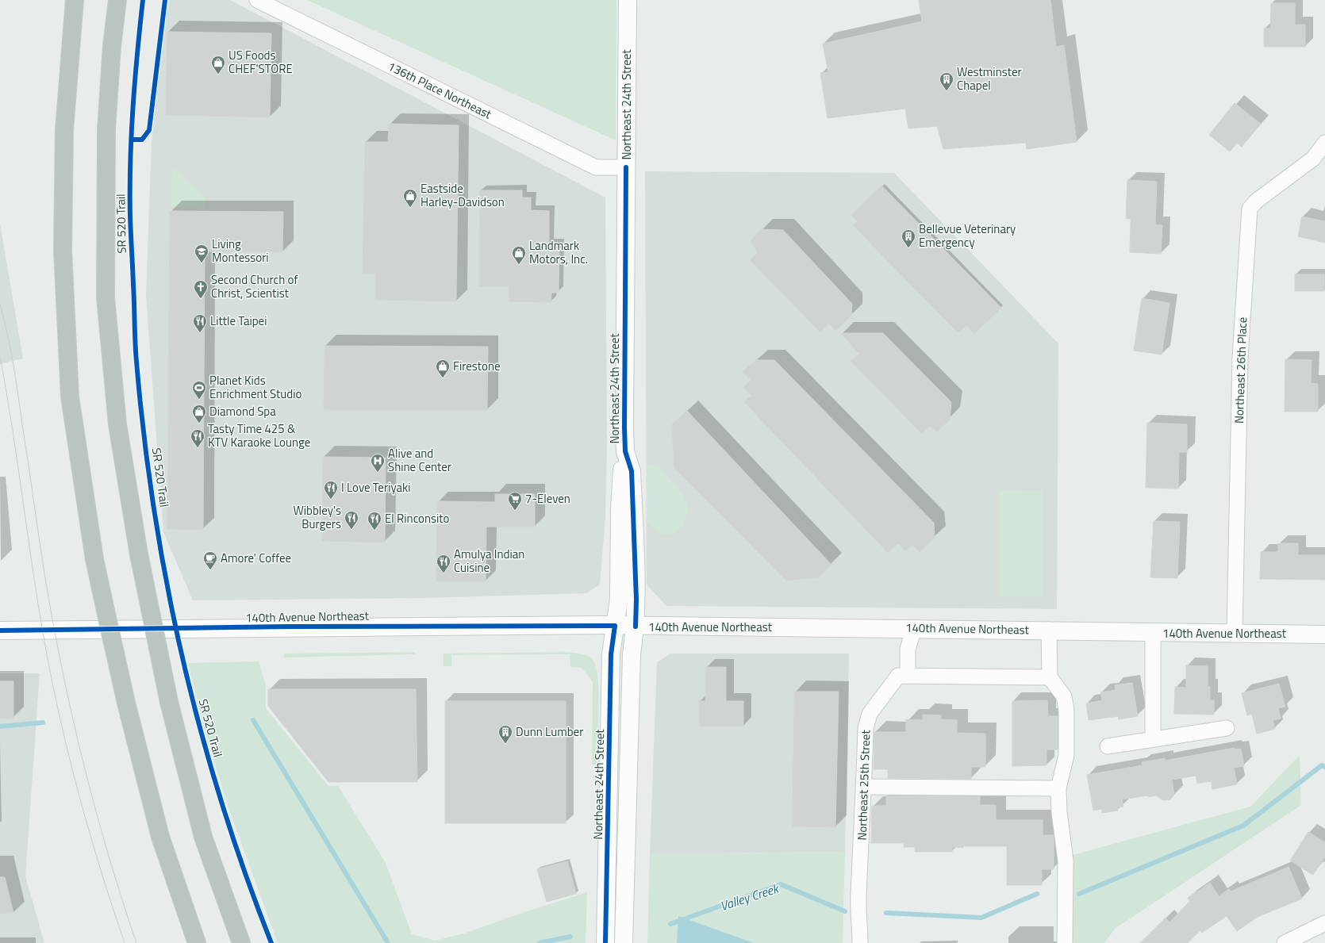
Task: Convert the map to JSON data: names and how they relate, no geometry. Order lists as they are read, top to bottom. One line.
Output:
{"streets":{"street":["136th Place Northeast","Northeast 24th Street","Northeast 26th Place","140th Avenue Northeast","Northeast 25th Street"],"cycle path":["SR 520 Trail"]},"crossings":[["136th Place Northeast","Northeast 24th Street"],["Northeast 24th Street","140th Avenue Northeast"],["Northeast 26th Place","140th Avenue Northeast"]],"water":["Valley Creek"],"places":{"shop":["US Foods CHEF'STORE","Eastside Harley-Davidson","Landmark Motors, Inc.","Firestone","Diamond Spa"],"building":["Westminster Chapel","Bellevue Veterinary Emergency","Dunn Lumber"],"school or university":["Living Montessori"],"church":["Second Church of Christ, Scientist"],"restaurant":["Little Taipei","Tasty Time 425 & KTV Karaoke Lounge","I Love Teriyaki","Wibbley's Burgers","El Rinconsito","Amulya Indian Cuisine"],"sports":["Planet Kids Enrichment Studio"],"hospital":["Alive and Shine Center"],"supermarket":["7-Eleven"],"cafe":["Amore' Coffee"]}}
